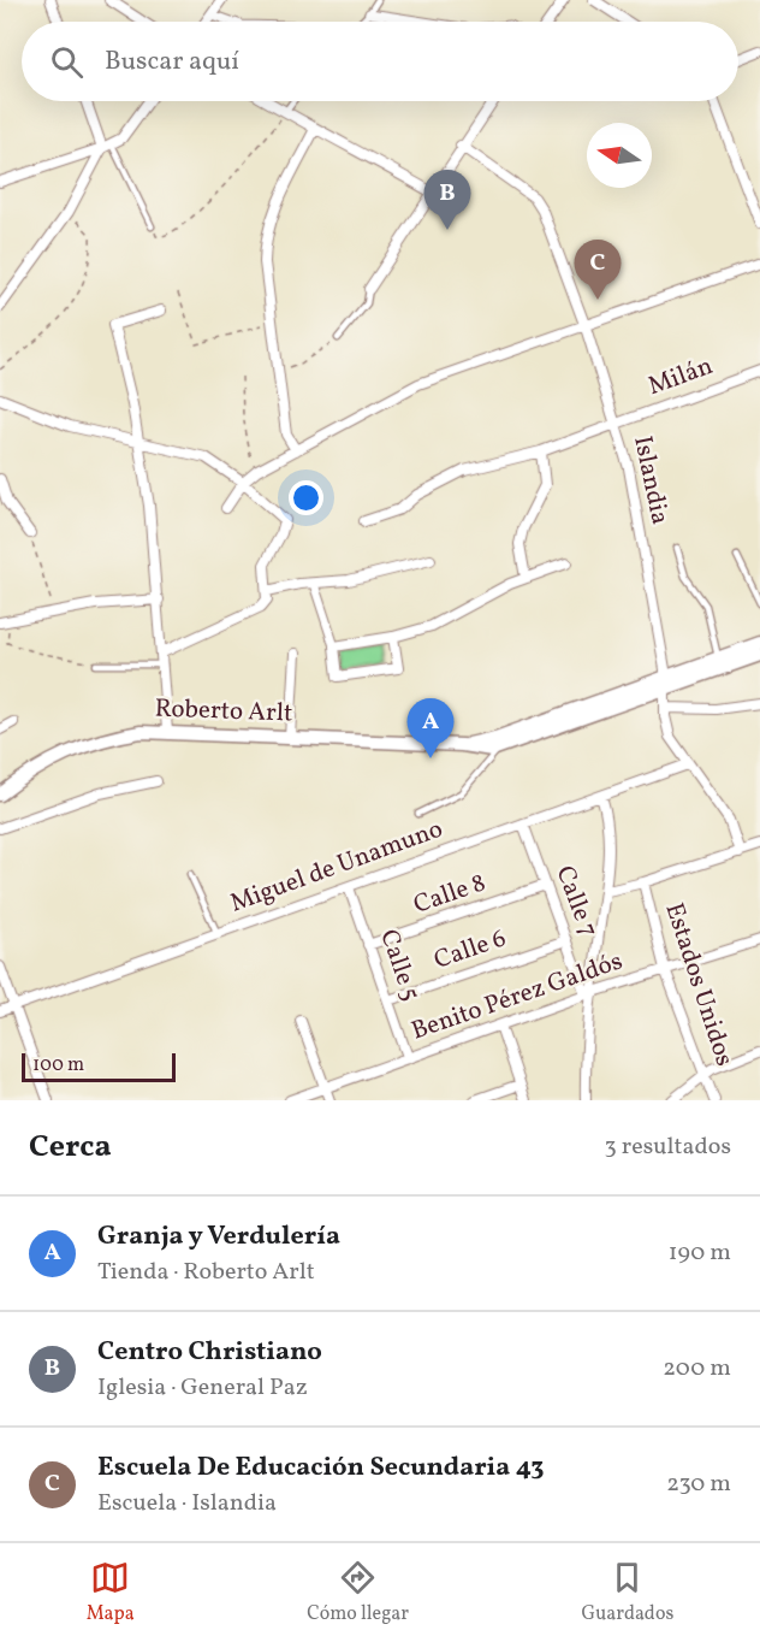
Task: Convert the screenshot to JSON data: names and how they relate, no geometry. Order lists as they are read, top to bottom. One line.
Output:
{"streets":{"street":["Milán","Islandia","Roberto Arlt","Miguel de Unamuno","Calle 8","Calle 7","Calle 6","Calle 5","Estados Unidos","Benito Pérez Galdós"]},"crossings":[["Milán","Islandia"],["Islandia","Roberto Arlt"],["Islandia","Miguel de Unamuno"],["Miguel de Unamuno","Calle 7"],["Miguel de Unamuno","Calle 5"],["Calle 8","Calle 7"],["Calle 8","Calle 5"],["Calle 7","Calle 6"],["Calle 7","Benito Pérez Galdós"],["Calle 6","Calle 5"],["Calle 5","Benito Pérez Galdós"],["Estados Unidos","Benito Pérez Galdós"]],"scale_bar":"100 m","north":"left","page":{"search":"Buscar aquí","pins":["B","C","A"],"scale":"100 m","heading":["Cerca","3 resultados"],"list":[{"mark":"A","name":"Granja y Verdulería","note":"Tienda · Roberto Arlt","value":"190 m"},{"mark":"B","name":"Centro Christiano","note":"Iglesia · General Paz","value":"200 m"},{"mark":"C","name":"Escuela De Educación Secundaria 43","note":"Escuela · Islandia","value":"230 m"}],"nav":["Mapa","Cómo llegar","Guardados"]}}
